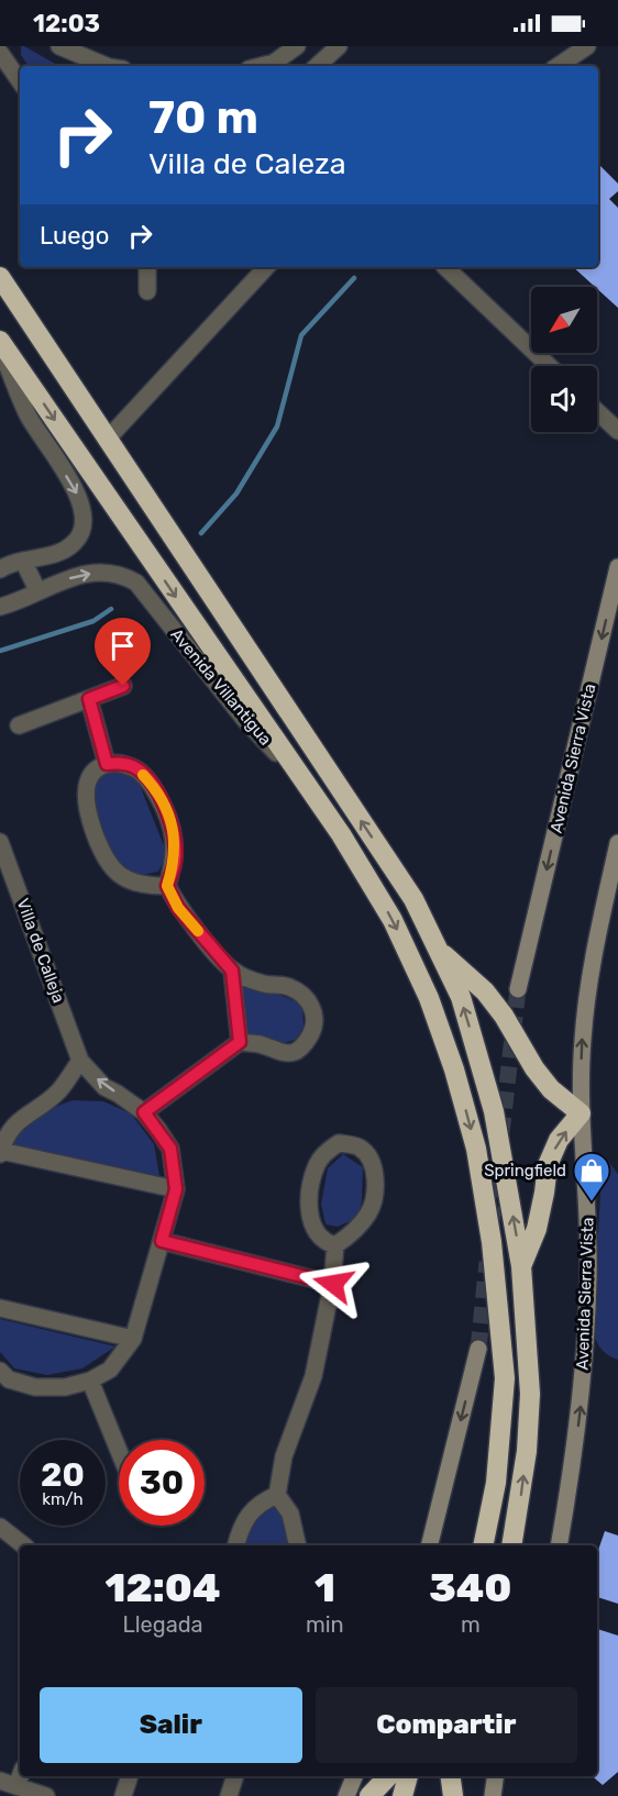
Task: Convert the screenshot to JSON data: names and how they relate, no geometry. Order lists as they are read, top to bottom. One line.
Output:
{"streets":{"street":["Avenida Villantigua","Avenida Sierra Vista","Villa de Calleja"]},"one_way":["Avenida Villantigua"],"places":{"shop":["Springfield"]},"north":"bottom left","page":{"status":"12:03","turn":["70 m","Villa de Caleza"],"then":"Luego","speed":"20 km/h","limit":"30","eta":["12:04","Llegada","1","min","340","m"],"buttons":["Salir","Compartir"]}}
